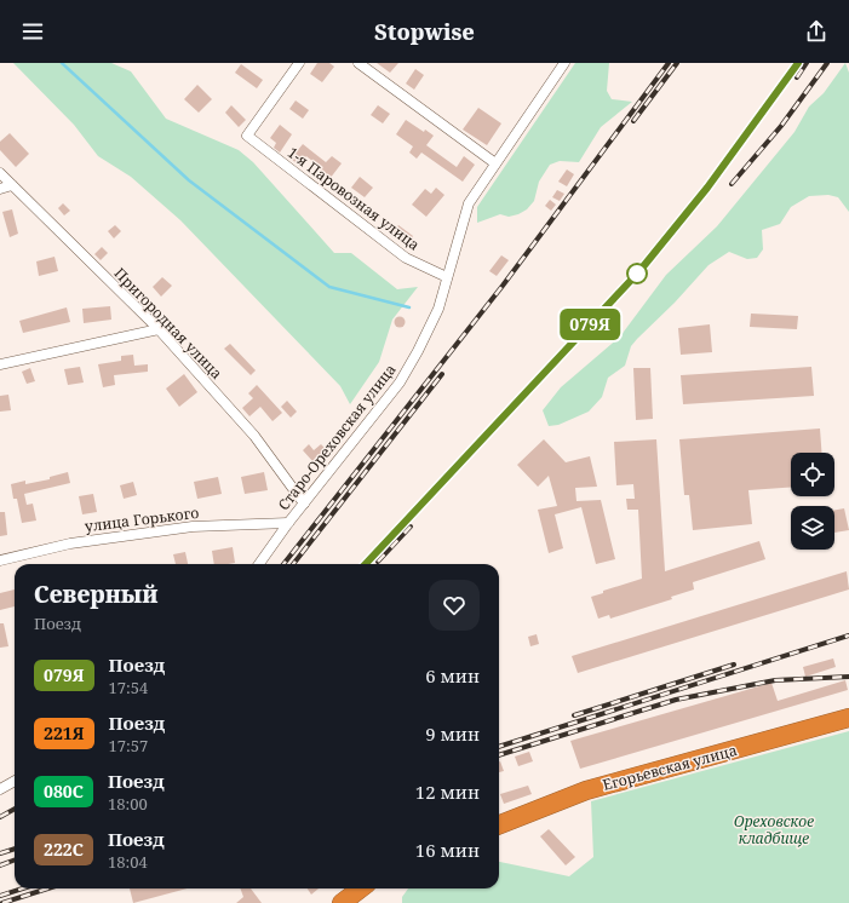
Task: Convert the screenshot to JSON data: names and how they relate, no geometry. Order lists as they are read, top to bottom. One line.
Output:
{"streets":{"highway":["Егорьевская улица"],"street":["1-я Паровозная улица","Пригородная улица","Старо-Ореховская улица","улица Горького"]},"crossings":[["1-я Паровозная улица","Старо-Ореховская улица"],["Пригородная улица","Старо-Ореховская улица"],["Старо-Ореховская улица","улица Горького"]],"parks":["Ореховское кладбище"],"page":{"header":"Stopwise","on_map":"079Я","heading":["Северный","Поезд"],"list":[{"mark":"079Я","name":"Поезд","note":"17:54","value":"6 мин"},{"mark":"221Я","name":"Поезд","note":"17:57","value":"9 мин"},{"mark":"080С","name":"Поезд","note":"18:00","value":"12 мин"},{"mark":"222С","name":"Поезд","note":"18:04","value":"16 мин"}]}}
